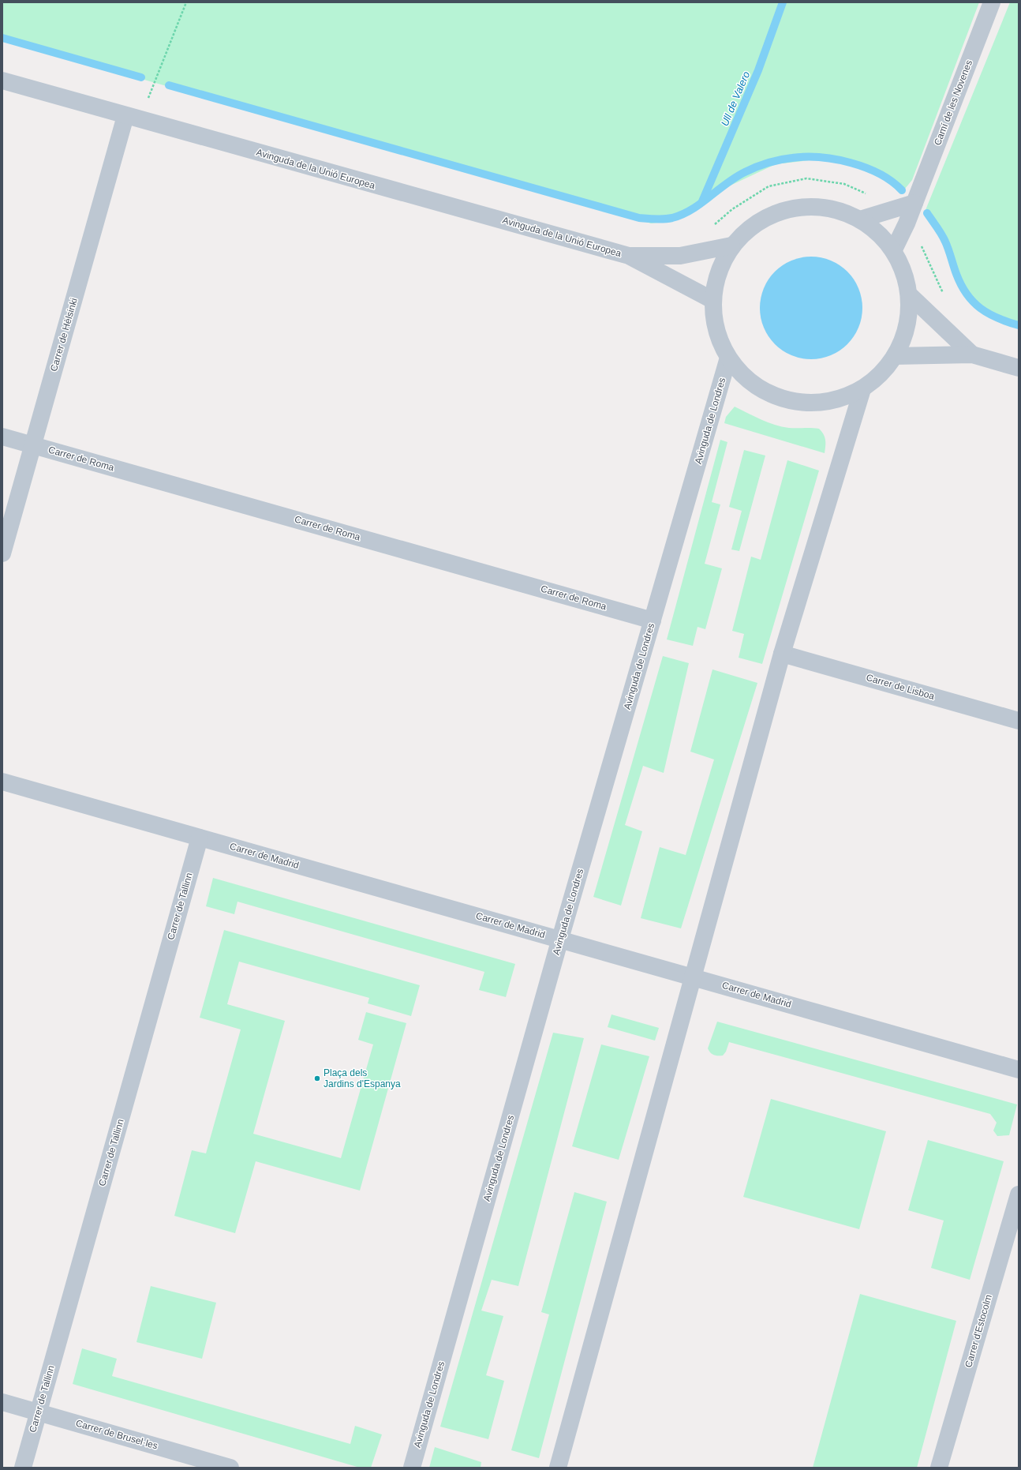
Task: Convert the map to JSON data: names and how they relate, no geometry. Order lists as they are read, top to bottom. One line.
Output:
{"streets":{"street":["Camí de les Novenes","Avinguda de la Unió Europea","Carrer de Hèlsinki","Avinguda de Londres","Carrer de Roma","Carrer de Lisboa","Carrer de Madrid","Carrer de Tallinn","Carrer d'Estocolm","Carrer de Brusel·les"]},"crossings":[["Avinguda de la Unió Europea","Carrer de Hèlsinki"],["Carrer de Hèlsinki","Carrer de Roma"],["Avinguda de Londres","Carrer de Roma"],["Avinguda de Londres","Carrer de Madrid"],["Carrer de Madrid","Carrer de Tallinn"],["Carrer de Tallinn","Carrer de Brusel·les"]],"water":["Ull de Valero"],"places":["Plaça dels Jardins d'Espanya"]}
